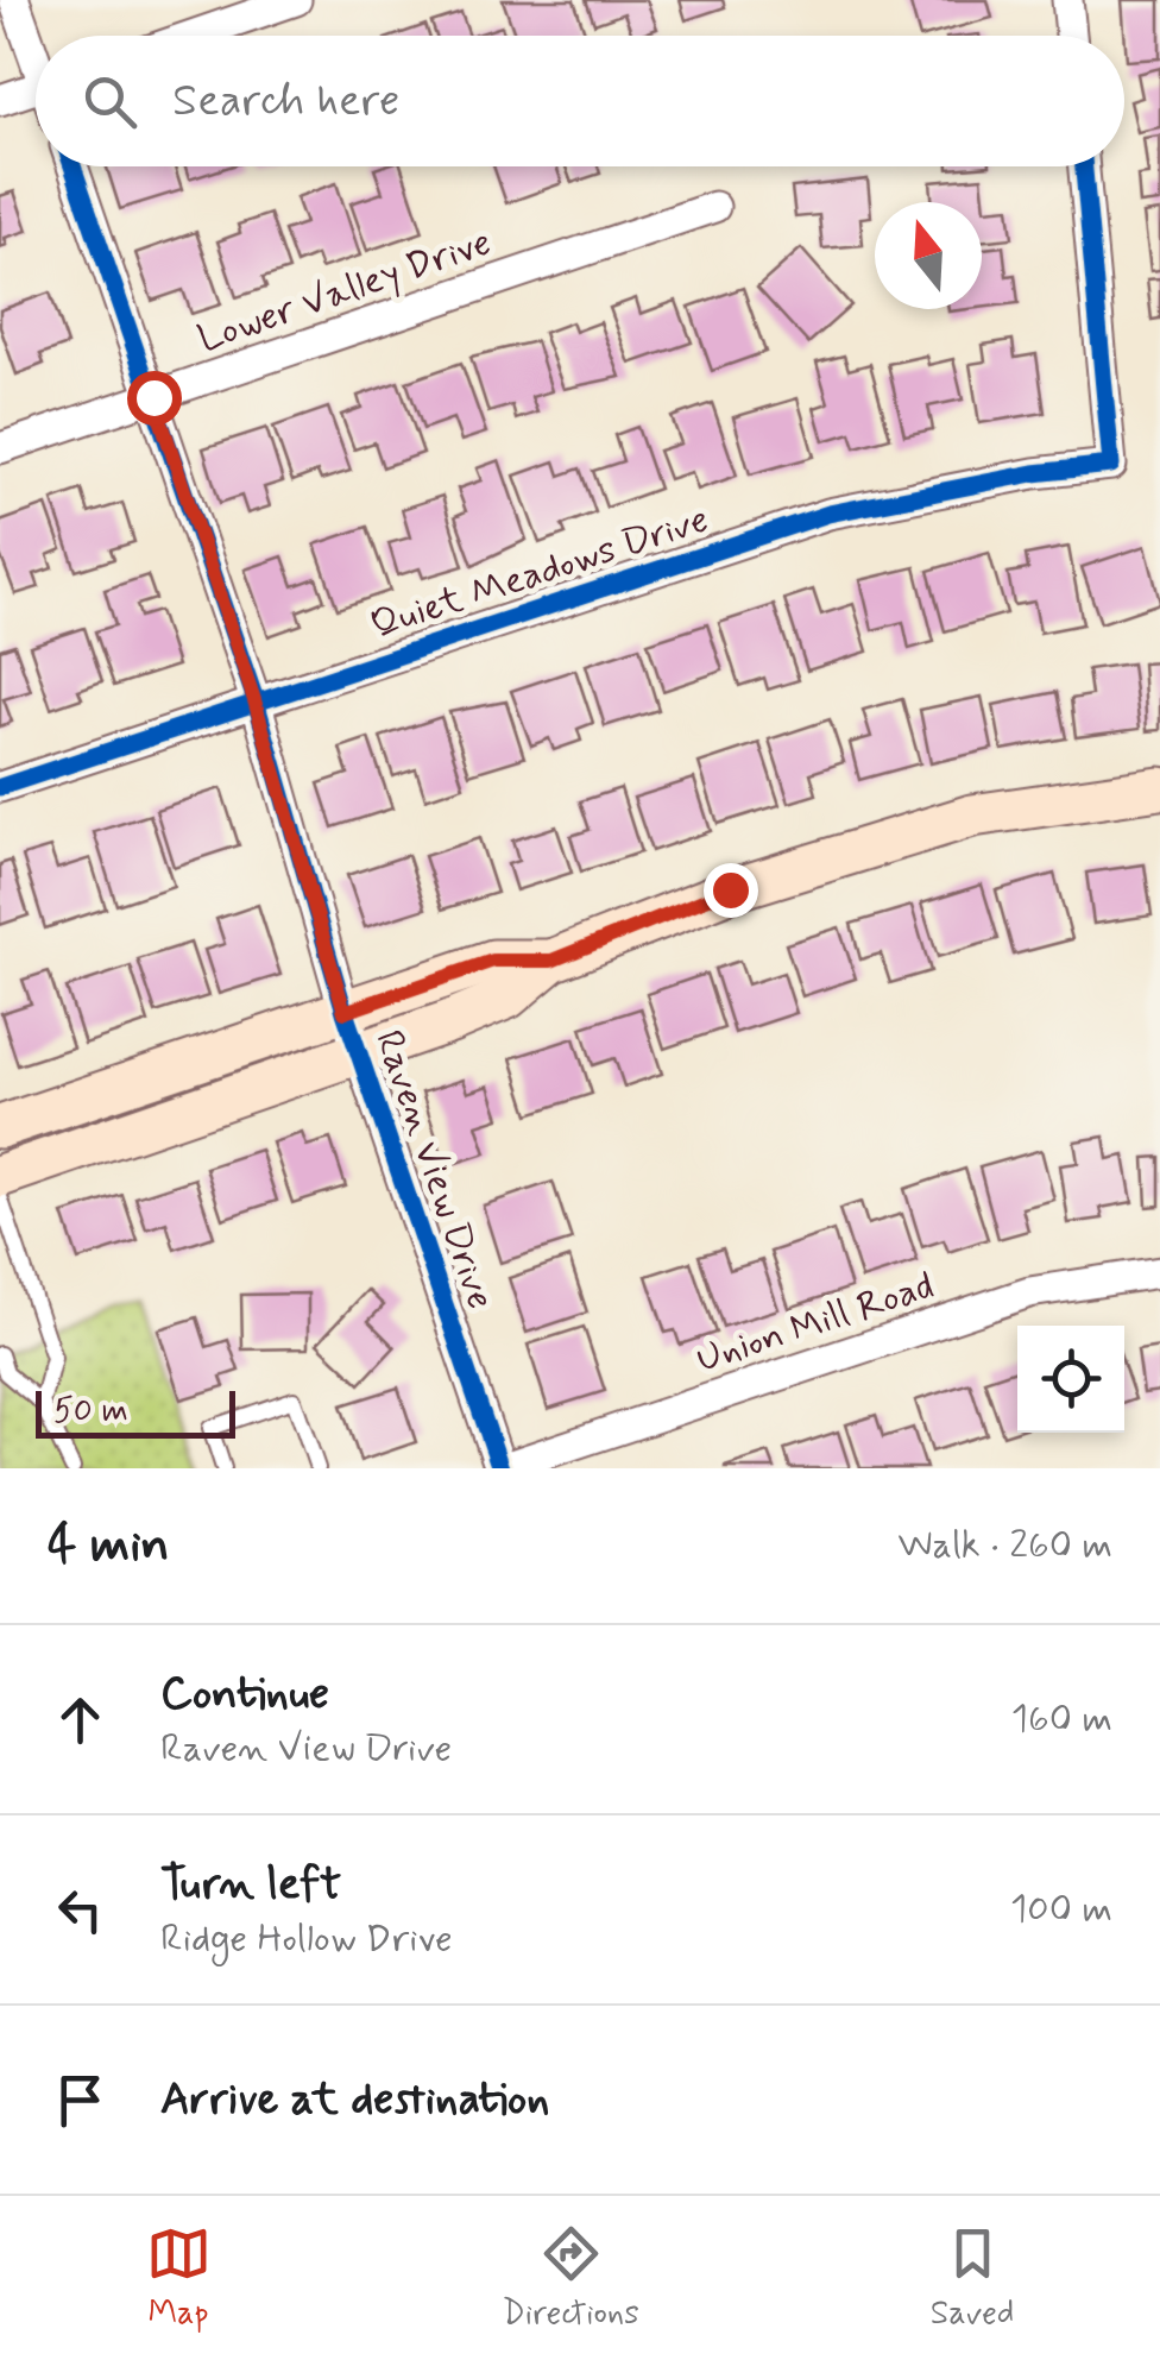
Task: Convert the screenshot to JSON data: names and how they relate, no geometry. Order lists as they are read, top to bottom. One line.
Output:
{"streets":{"street":["Lower Valley Drive","Quiet Meadows Drive","Raven View Drive","Union Mill Road"]},"crossings":[["Lower Valley Drive","Raven View Drive"],["Quiet Meadows Drive","Raven View Drive"],["Raven View Drive","Union Mill Road"]],"scale_bar":"50 m","north":"top","page":{"search":"Search here","scale":"50 m","heading":["4 min","Walk · 260 m"],"list":[["Continue","Raven View Drive","160 m"],["Turn left","Ridge Hollow Drive","100 m"],"Arrive at destination"],"nav":["Map","Directions","Saved"]}}
